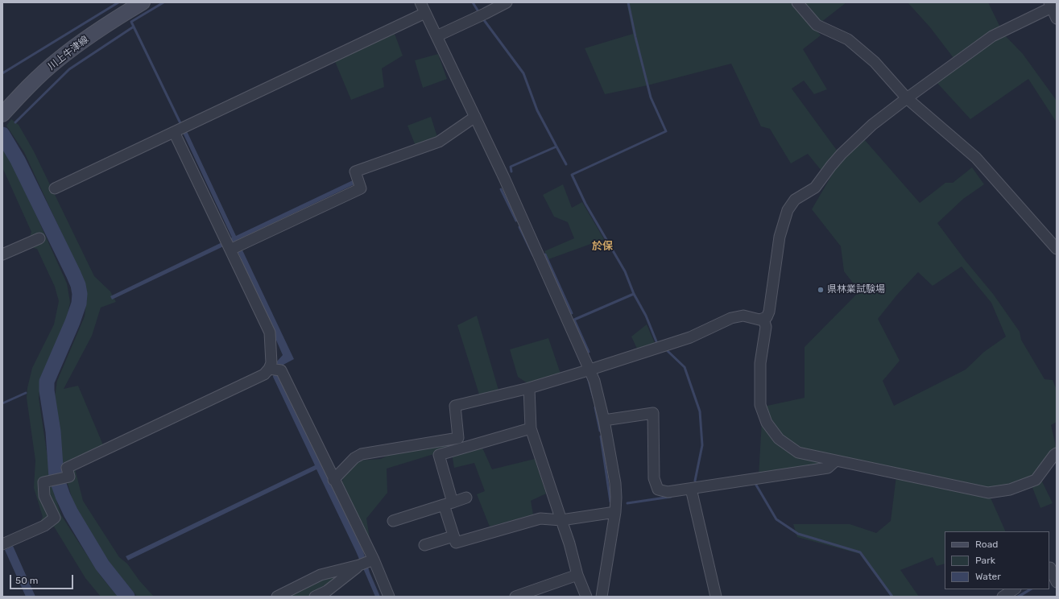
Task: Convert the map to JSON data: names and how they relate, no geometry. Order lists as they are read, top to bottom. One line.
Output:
{"streets":{"main road":["川上牛津線"]},"districts":["於保"],"places":["県林業試験場"],"legend":["Road","Park","Water"],"scale_bar":"50 m"}
